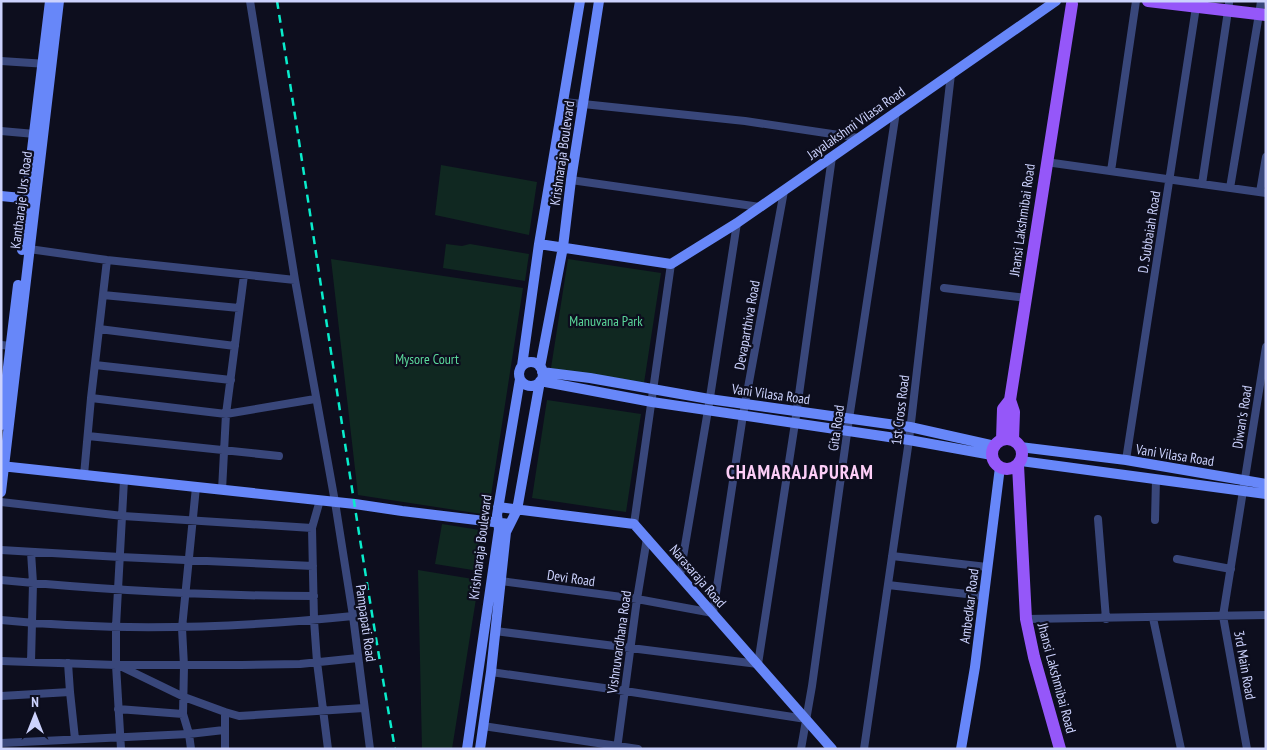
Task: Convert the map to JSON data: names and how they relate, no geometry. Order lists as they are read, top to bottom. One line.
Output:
{"streets":{"main road":["Jayalakshmi Vilasa Road","Krishnaraja Boulevard","Kantharaje Urs Road","Jhansi Lakshmibai Road","Vani Vilasa Road","Narasaraja Road","Ambedkar Road"],"street":["D. Subbaiah Road","Devaparthiva Road","1st Cross Road","Diwan's Road","Gita Road","Devi Road","Pampapati Road","Vishnuvardhana Road","3rd Main Road"]},"crossings":[["Jayalakshmi Vilasa Road","Devaparthiva Road"],["Jayalakshmi Vilasa Road","1st Cross Road"],["Jayalakshmi Vilasa Road","Gita Road"],["Krishnaraja Boulevard","Vani Vilasa Road"],["Krishnaraja Boulevard","Devi Road"],["Jhansi Lakshmibai Road","Vani Vilasa Road"],["D. Subbaiah Road","Vani Vilasa Road"],["Devaparthiva Road","Vani Vilasa Road"],["Devaparthiva Road","Narasaraja Road"],["Devaparthiva Road","Devi Road"],["Vani Vilasa Road","1st Cross Road"],["Vani Vilasa Road","Diwan's Road"],["Vani Vilasa Road","Gita Road"],["Diwan's Road","3rd Main Road"],["Gita Road","Narasaraja Road"],["Narasaraja Road","Devi Road"],["Narasaraja Road","Vishnuvardhana Road"],["Devi Road","Vishnuvardhana Road"]],"districts":["CHAMARAJAPURAM"],"parks":["Manuvana Park","Mysore Court"],"north":"top"}
